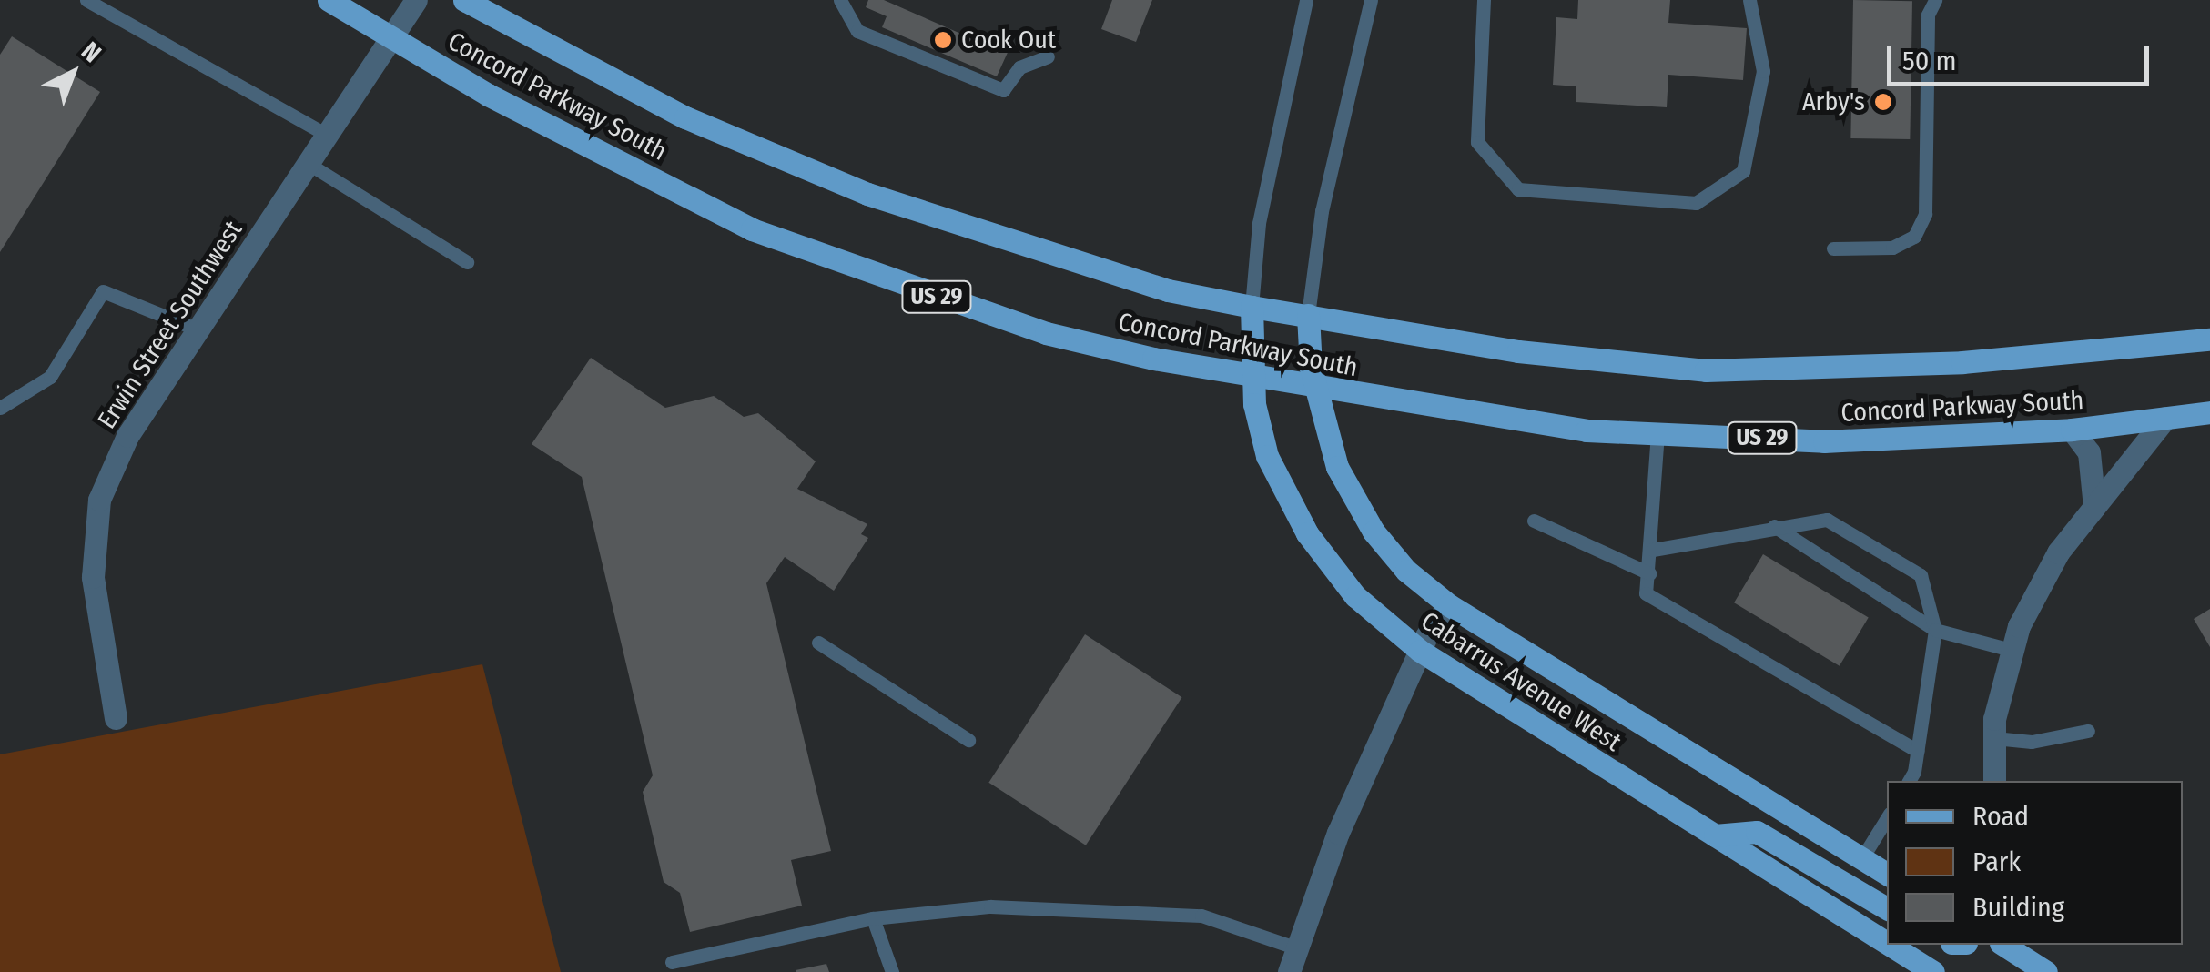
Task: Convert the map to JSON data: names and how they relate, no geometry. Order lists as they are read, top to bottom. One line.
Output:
{"streets":{"main road":["Concord Parkway South","US 29","Cabarrus Avenue West"],"street":["Erwin Street Southwest"]},"crossings":[["Concord Parkway South","Erwin Street Southwest"],["Concord Parkway South","Cabarrus Avenue West"]],"places":["Cook Out","Arby's"],"legend":["Road","Park","Building"],"scale_bar":"50 m","north":"top right"}
